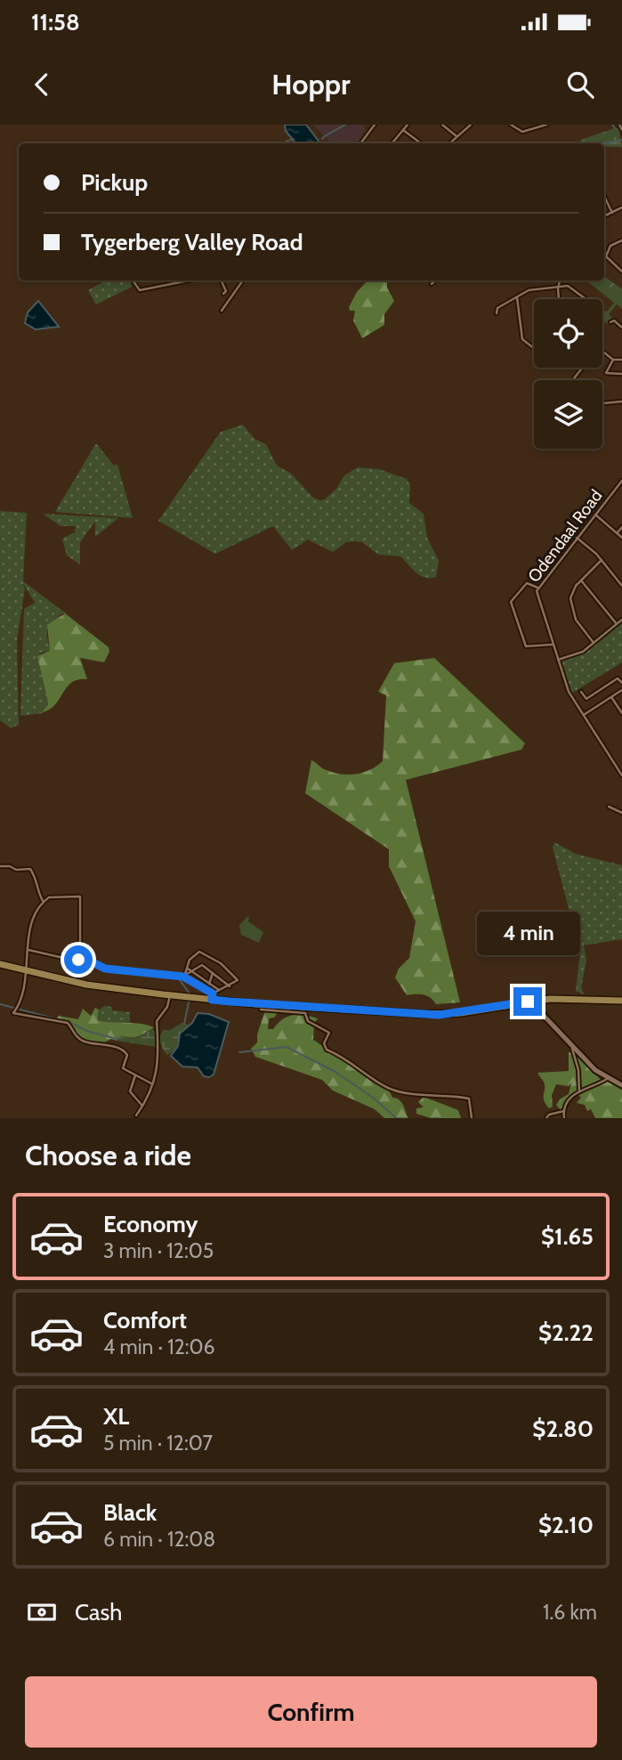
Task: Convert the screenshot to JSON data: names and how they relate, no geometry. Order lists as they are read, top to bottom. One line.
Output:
{"streets":{"street":["Odendaal Road"]},"page":{"status":"11:58","header":"Hoppr","banner":["Pickup","Tygerberg Valley Road"],"bubble":"4 min","heading":"Choose a ride","list":[{"name":"Economy","note":"3 min · 12:05","value":"$1.65"},{"name":"Comfort","note":"4 min · 12:06","value":"$2.22"},{"name":"XL","note":"5 min · 12:07","value":"$2.80"},{"name":"Black","note":"6 min · 12:08","value":"$2.10"}],"pay":["Cash","1.6 km"],"buttons":"Confirm"}}
